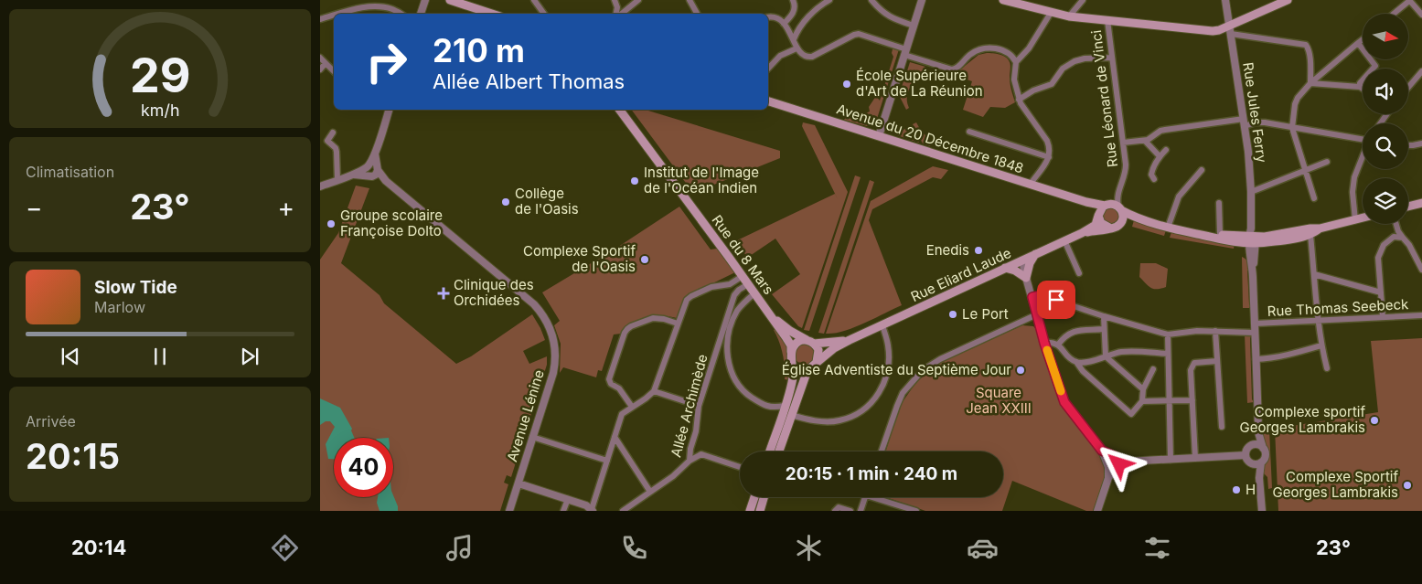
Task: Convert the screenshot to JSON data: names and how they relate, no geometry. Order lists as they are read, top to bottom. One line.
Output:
{"streets":{"main road":["Avenue du 20 Décembre 1848","Rue du 8 Mars","Rue Eliard Laude"],"street":["Rue Léonard de Vinci","Rue Jules Ferry","Rue Thomas Seebeck","Allée Archimède","Avenue Lénine"]},"crossings":[["Rue Léonard de Vinci","Avenue du 20 Décembre 1848"],["Rue Léonard de Vinci","Rue Eliard Laude"],["Rue Jules Ferry","Rue Thomas Seebeck"],["Avenue du 20 Décembre 1848","Rue Eliard Laude"],["Rue du 8 Mars","Rue Eliard Laude"],["Rue du 8 Mars","Allée Archimède"]],"parks":["Square Jean XXIII"],"places":{"other":["École Supérieure d'Art de La Réunion","Institut de l'Image de l'Océan Indien","Collège de l'Oasis","Groupe scolaire Françoise Dolto","Enedis","Complexe Sportif de l'Oasis","Le Port","Église Adventiste du Septième Jour","Complexe sportif Georges Lambrakis","Complexe Sportif Georges Lambrakis","H"],"health":["Clinique des Orchidées"]},"north":"right","page":{"turn":["210 m","Allée Albert Thomas"],"tile":["Climatisation",["Arrivée","20:15"]],"heat":["−","23°","+"],"song":["Slow Tide","Marlow"],"limit":"40","trip":"20:15 · 1 min · 240 m","tabs":["20:14","23°"],"gauge":["29","km/h"]}}
